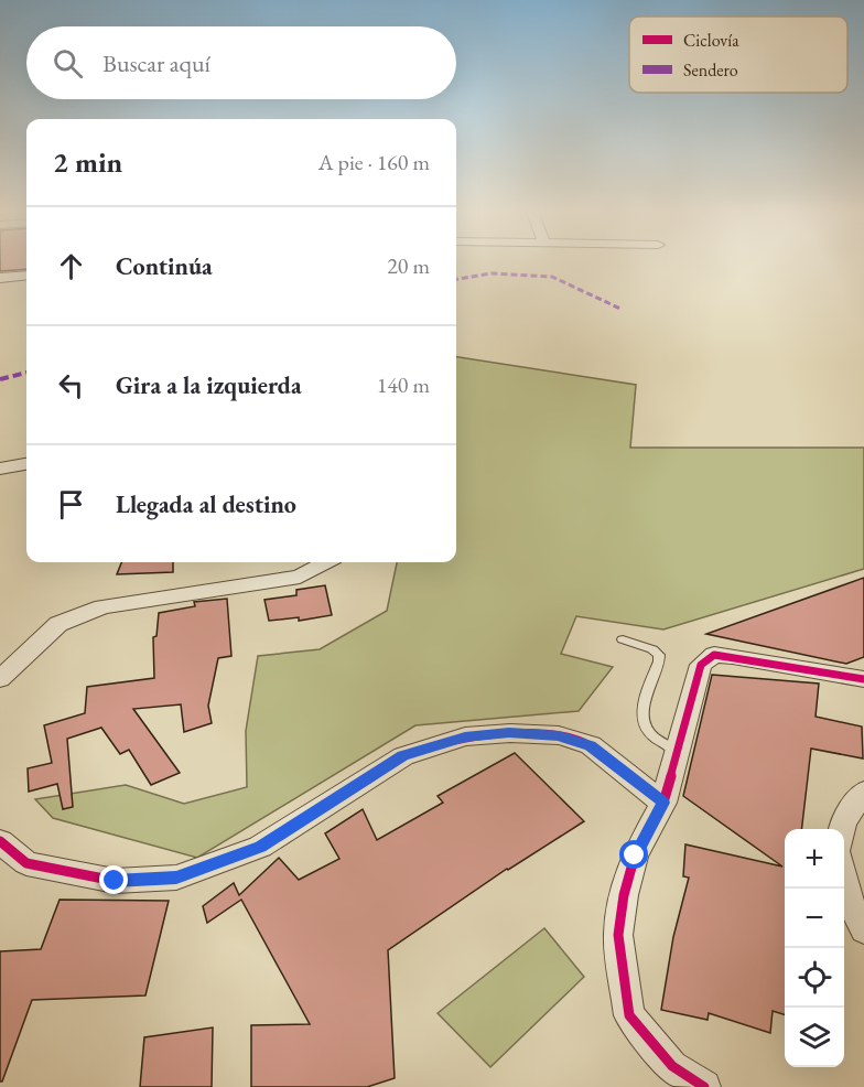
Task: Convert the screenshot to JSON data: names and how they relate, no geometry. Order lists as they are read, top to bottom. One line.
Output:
{"legend":["Ciclovía","Sendero"],"page":{"search":"Buscar aquí","heading":["2 min","A pie · 160 m"],"list":[["Continúa","20 m"],["Gira a la izquierda","140 m"],"Llegada al destino"],"map_buttons":["+","−"]}}
